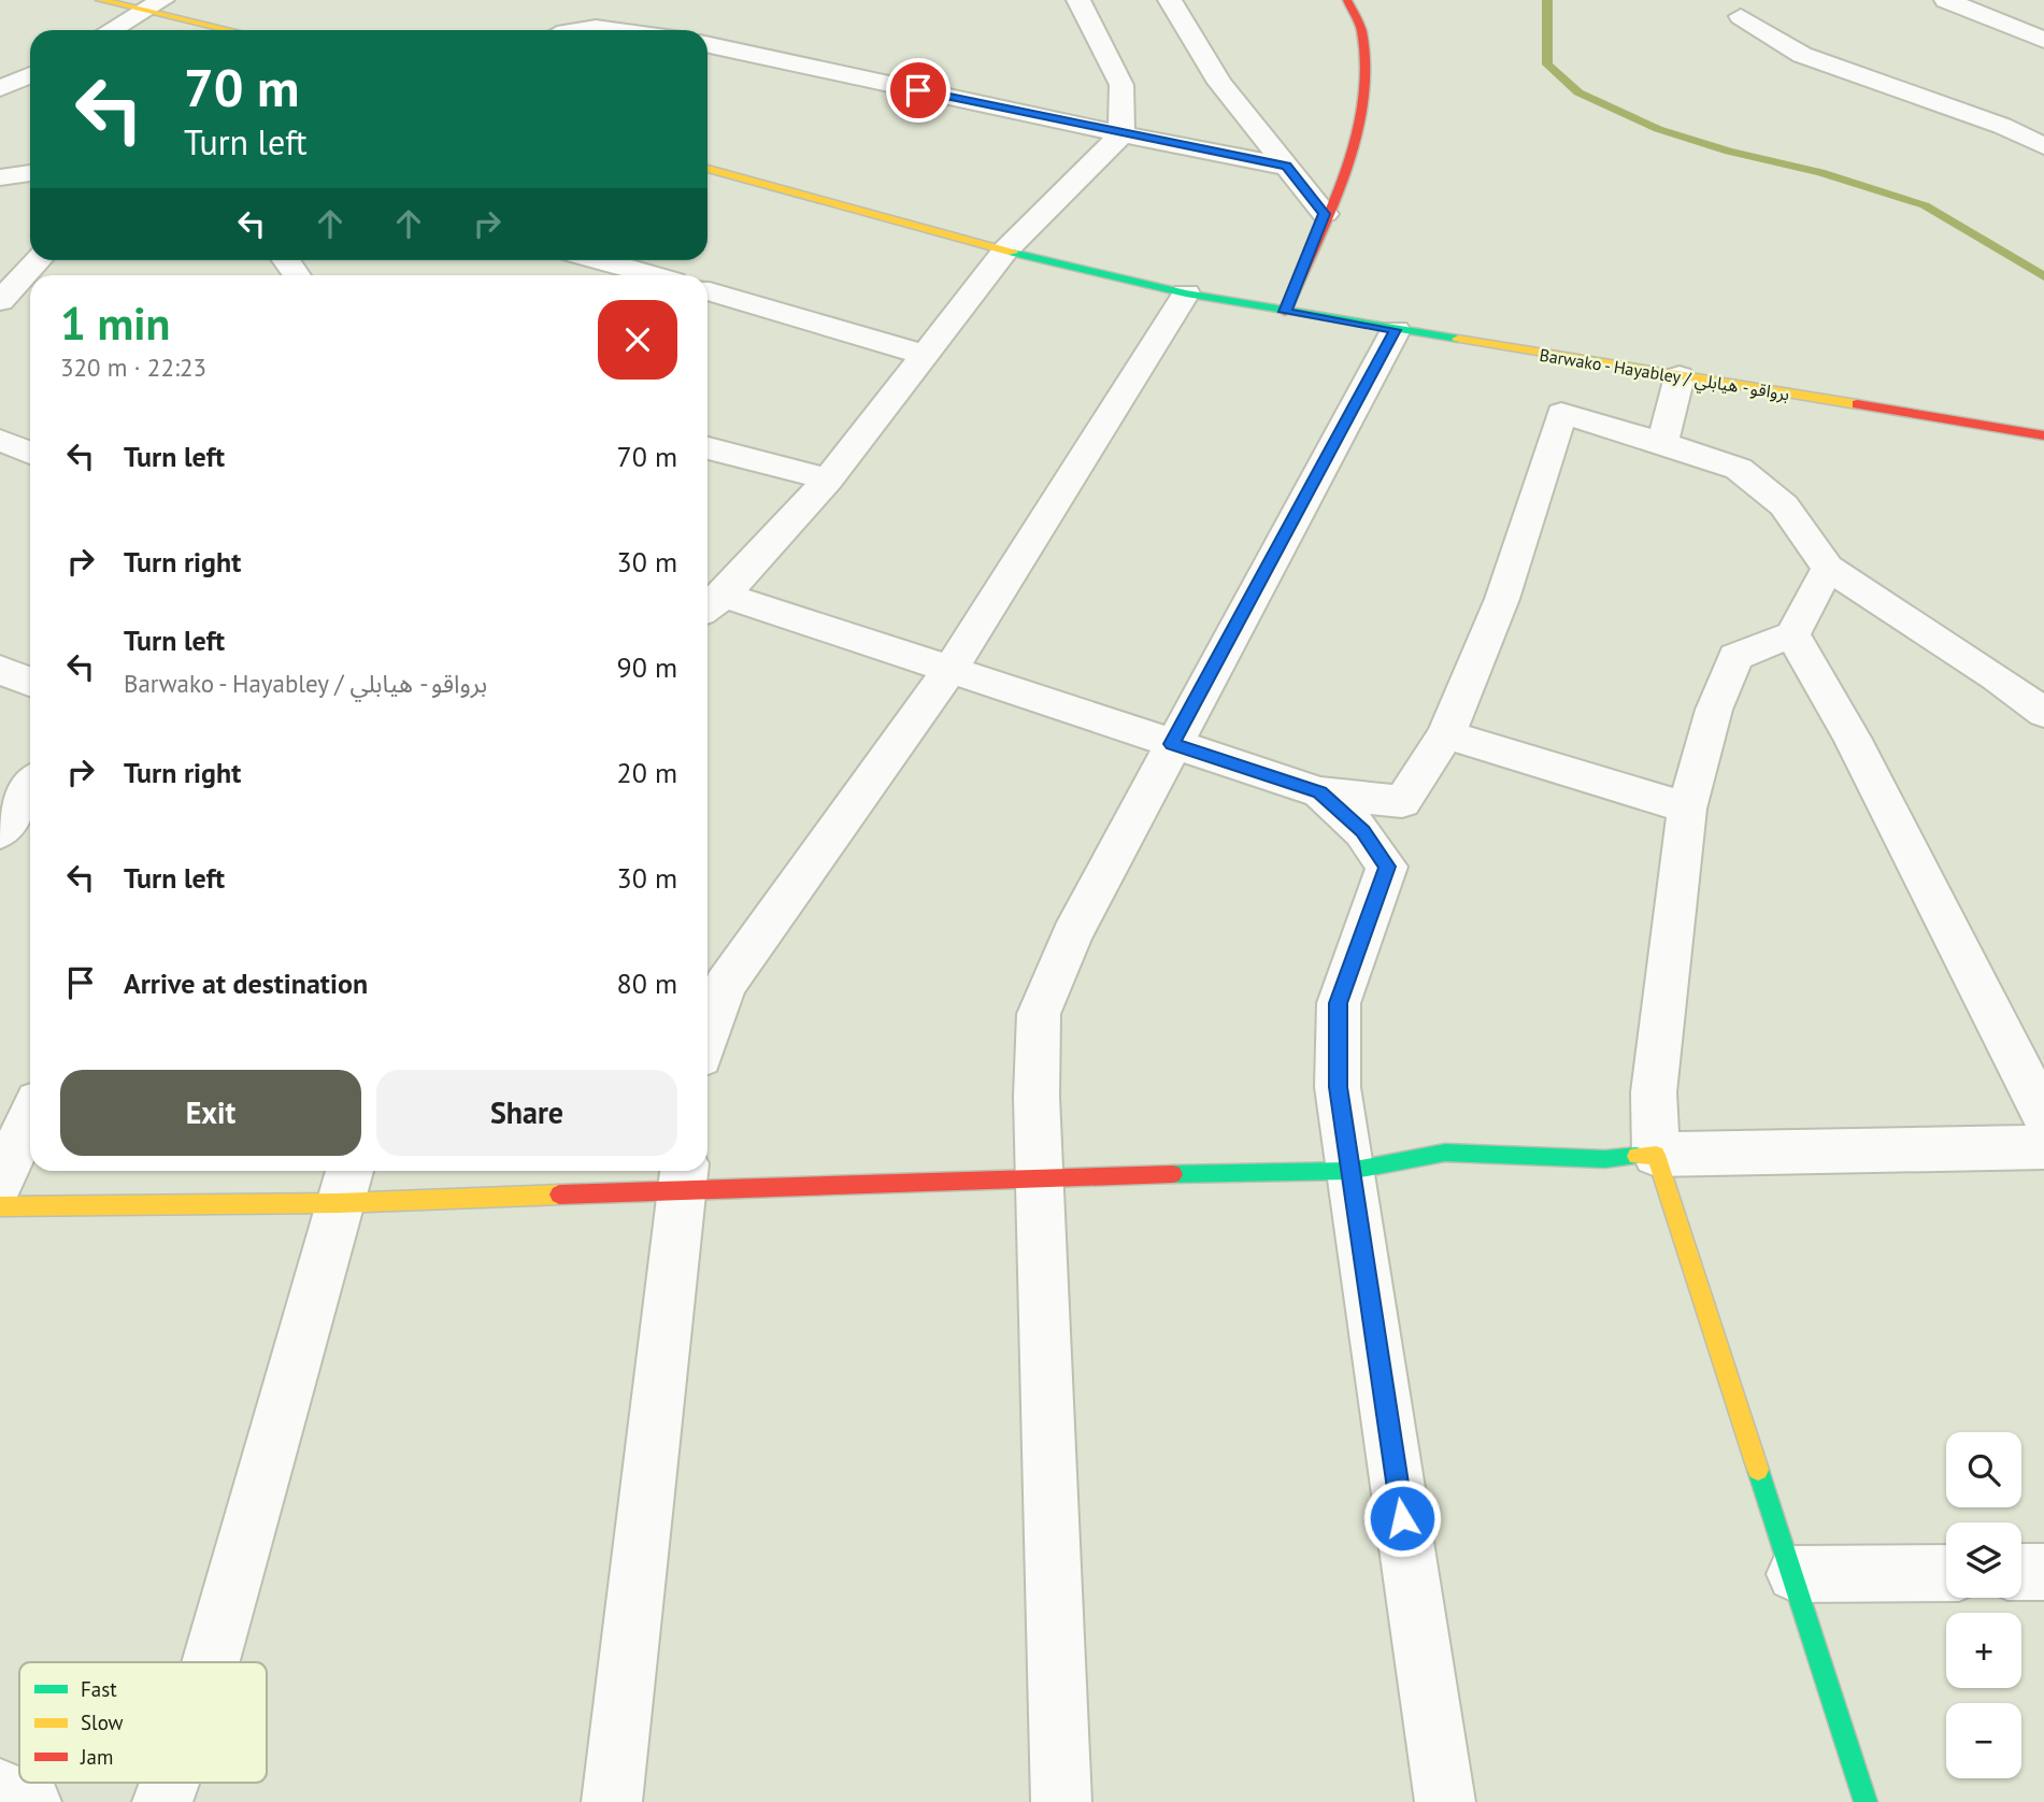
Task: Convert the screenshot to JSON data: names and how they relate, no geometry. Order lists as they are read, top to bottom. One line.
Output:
{"streets":{"street":["Barwako - Hayabley / برواقو - هيابلي"]},"legend":["Fast","Slow","Jam"],"page":{"turn":["70 m","Turn left"],"heading":["1 min","320 m · 22:23"],"list":[{"name":"Turn left","value":"70 m"},{"name":"Turn right","value":"30 m"},{"name":"Turn left","note":"Barwako - Hayabley / برواقو - هيابلي","value":"90 m"},{"name":"Turn right","value":"20 m"},{"name":"Turn left","value":"30 m"},{"name":"Arrive at destination","value":"80 m"}],"buttons":["Exit","Share"],"map_buttons":["+","−"]}}
